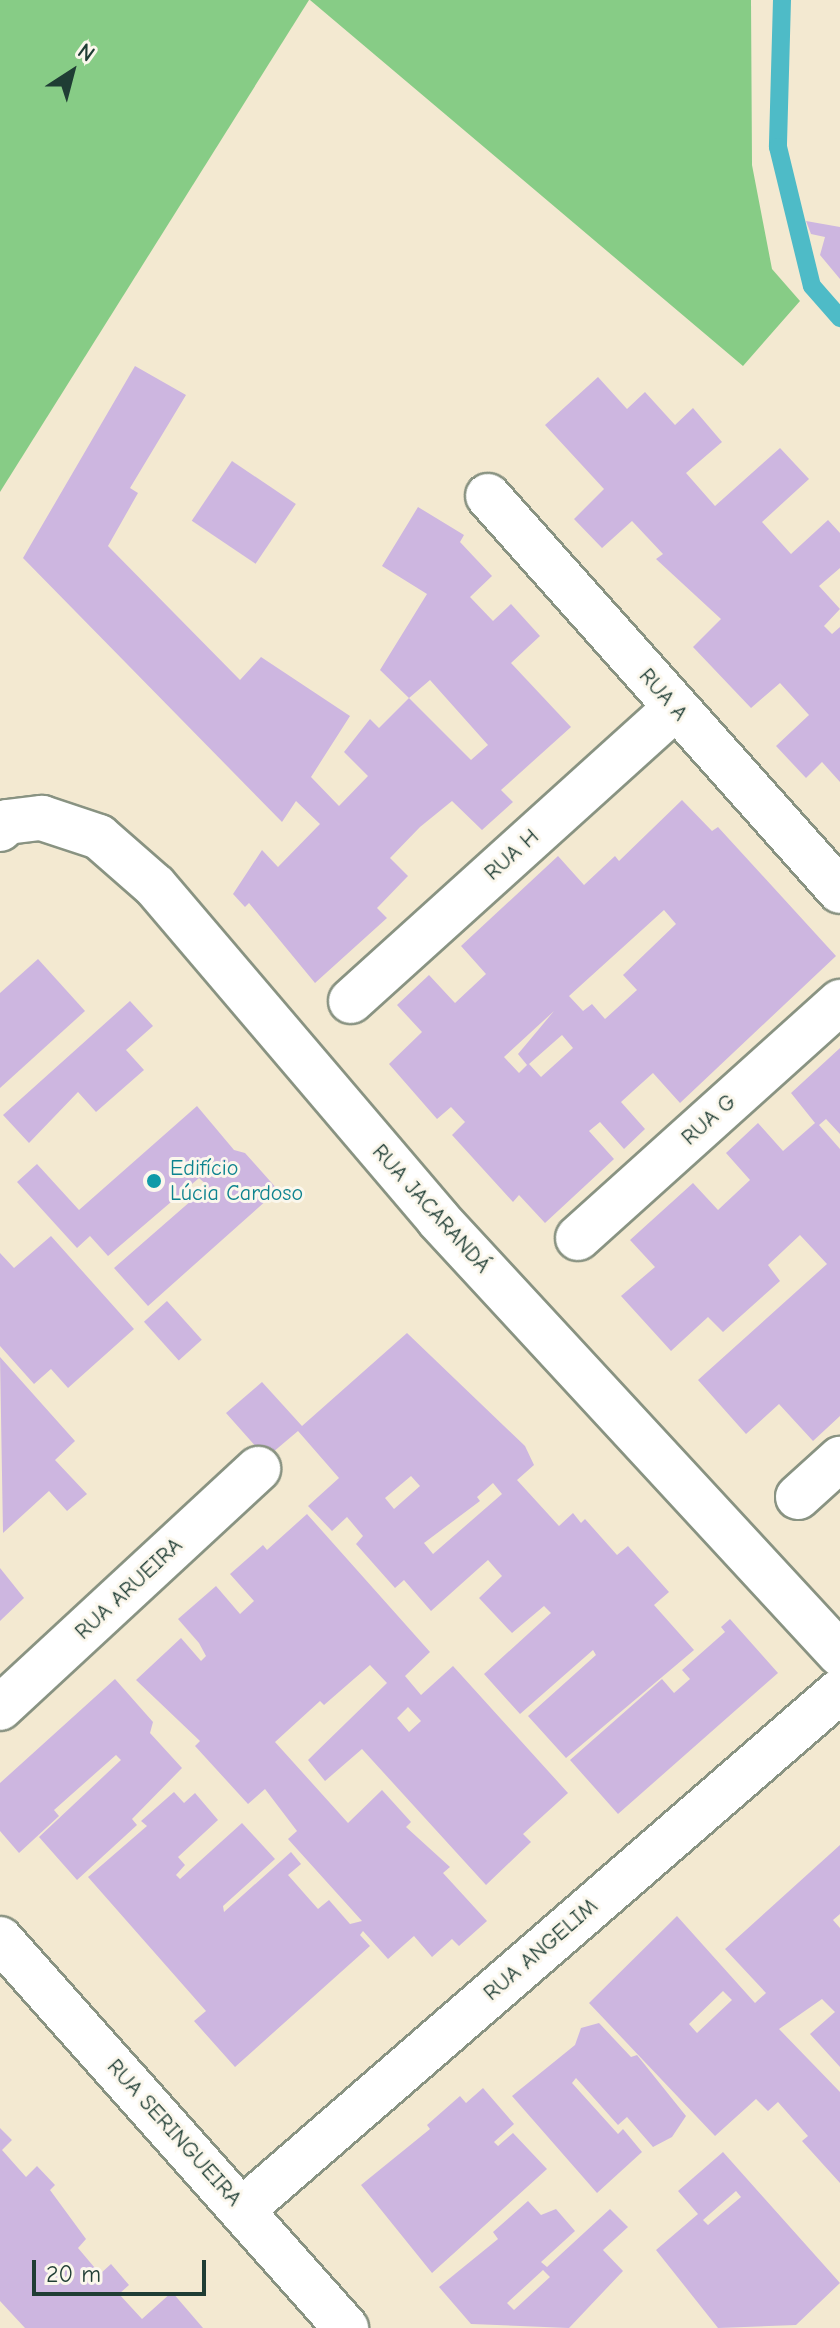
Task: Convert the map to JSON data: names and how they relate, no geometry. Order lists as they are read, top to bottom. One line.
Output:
{"streets":{"street":["RUA A","RUA H","RUA G","RUA JACARANDÁ","RUA ARUEIRA","RUA ANGELIM","RUA SERINGUEIRA"]},"crossings":[["RUA A","RUA H"],["RUA ANGELIM","RUA SERINGUEIRA"]],"places":["Edifício Lúcia Cardoso"],"scale_bar":"20 m","north":"top right"}
